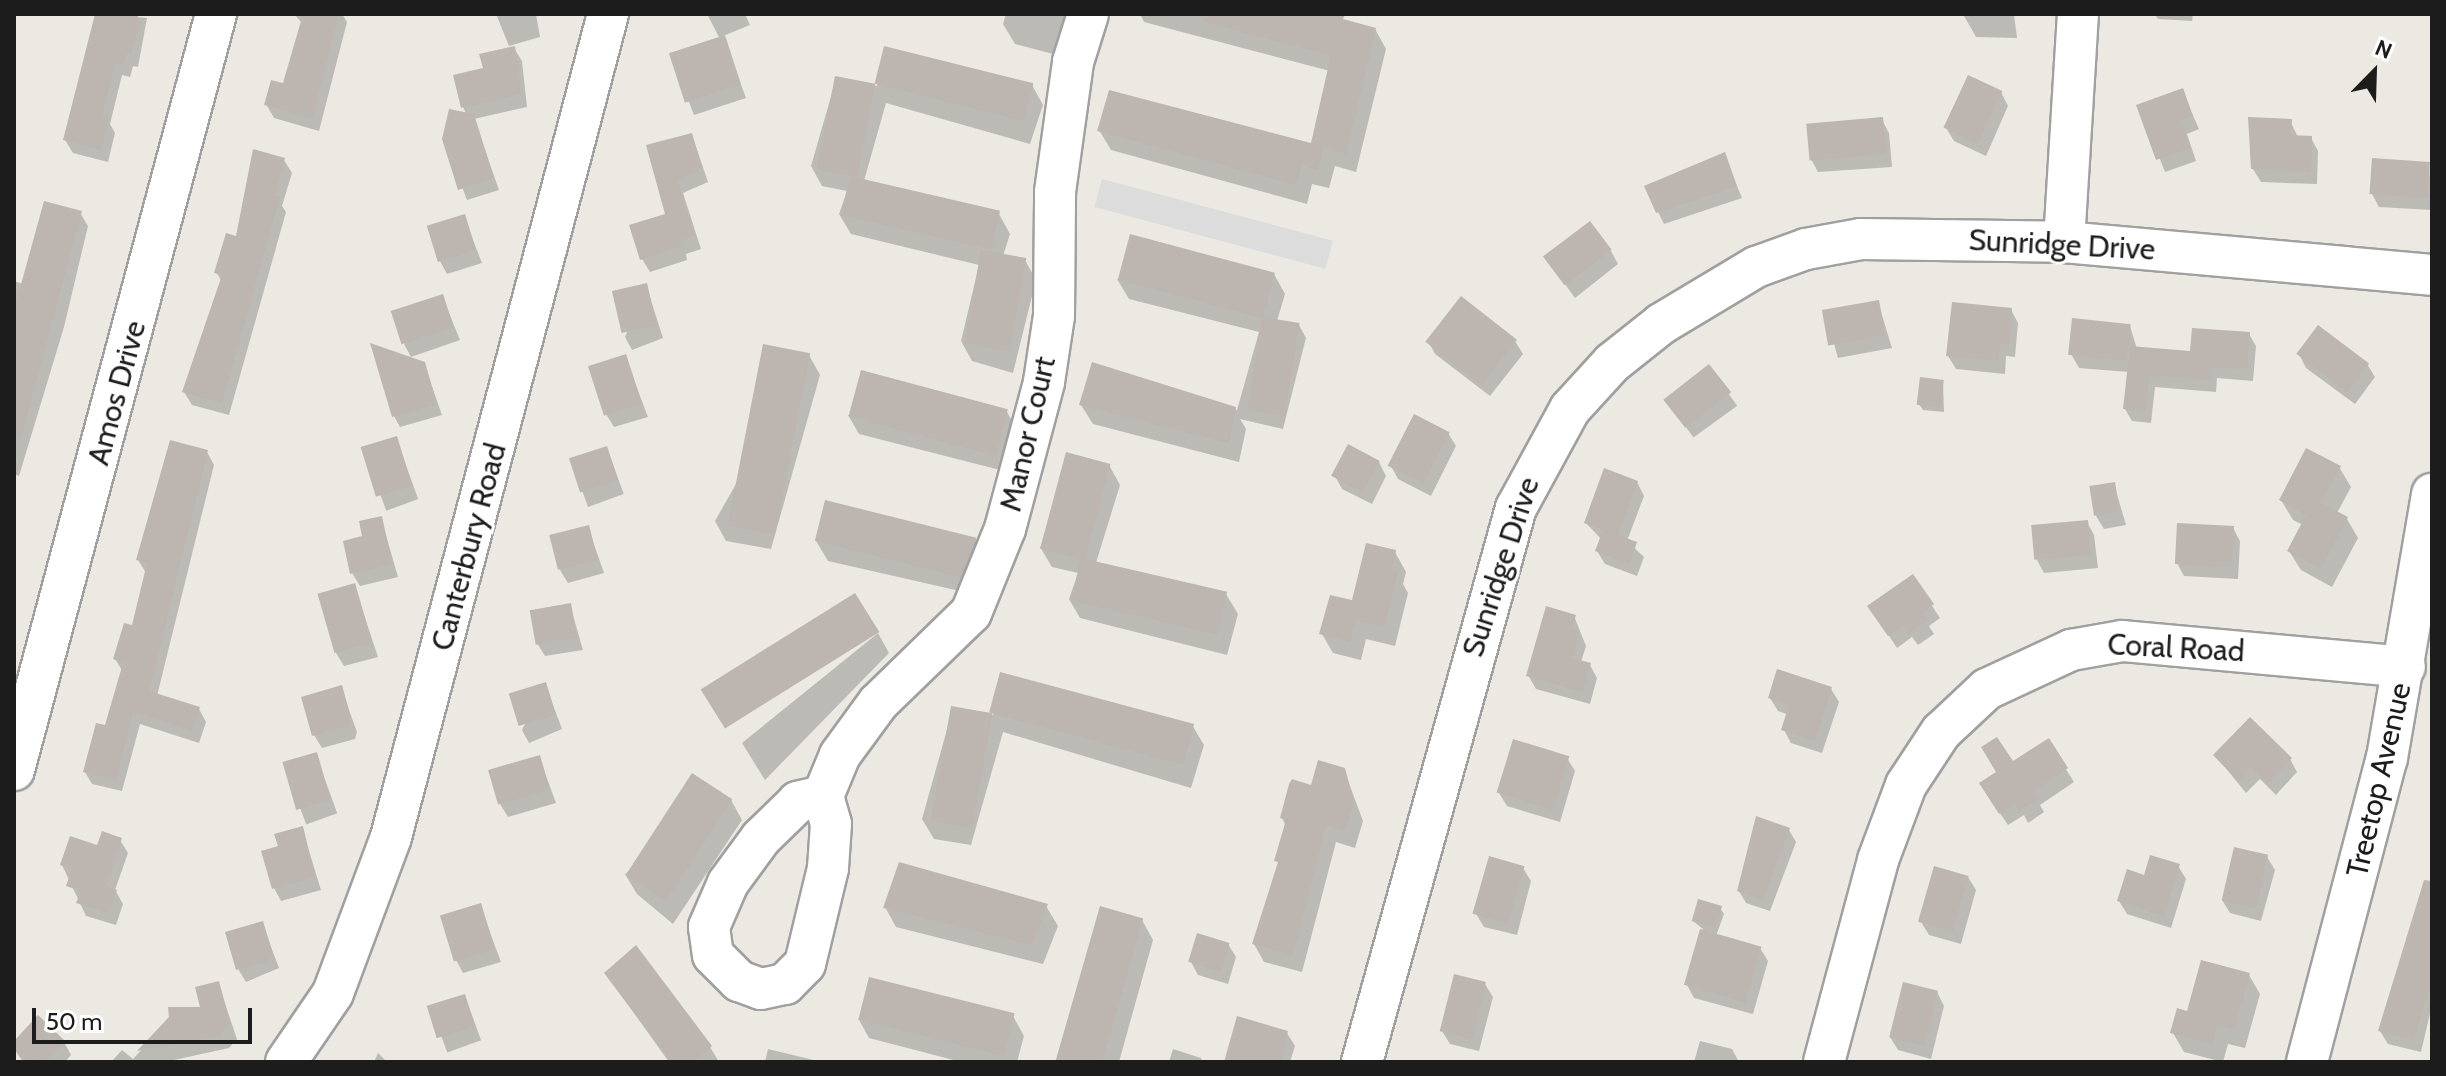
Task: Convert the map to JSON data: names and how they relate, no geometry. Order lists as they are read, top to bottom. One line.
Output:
{"streets":{"street":["Sunridge Drive","Amos Drive","Manor Court","Canterbury Road","Coral Road","Treetop Avenue"]},"crossings":[["Coral Road","Treetop Avenue"]],"scale_bar":"50 m","north":"top right"}
